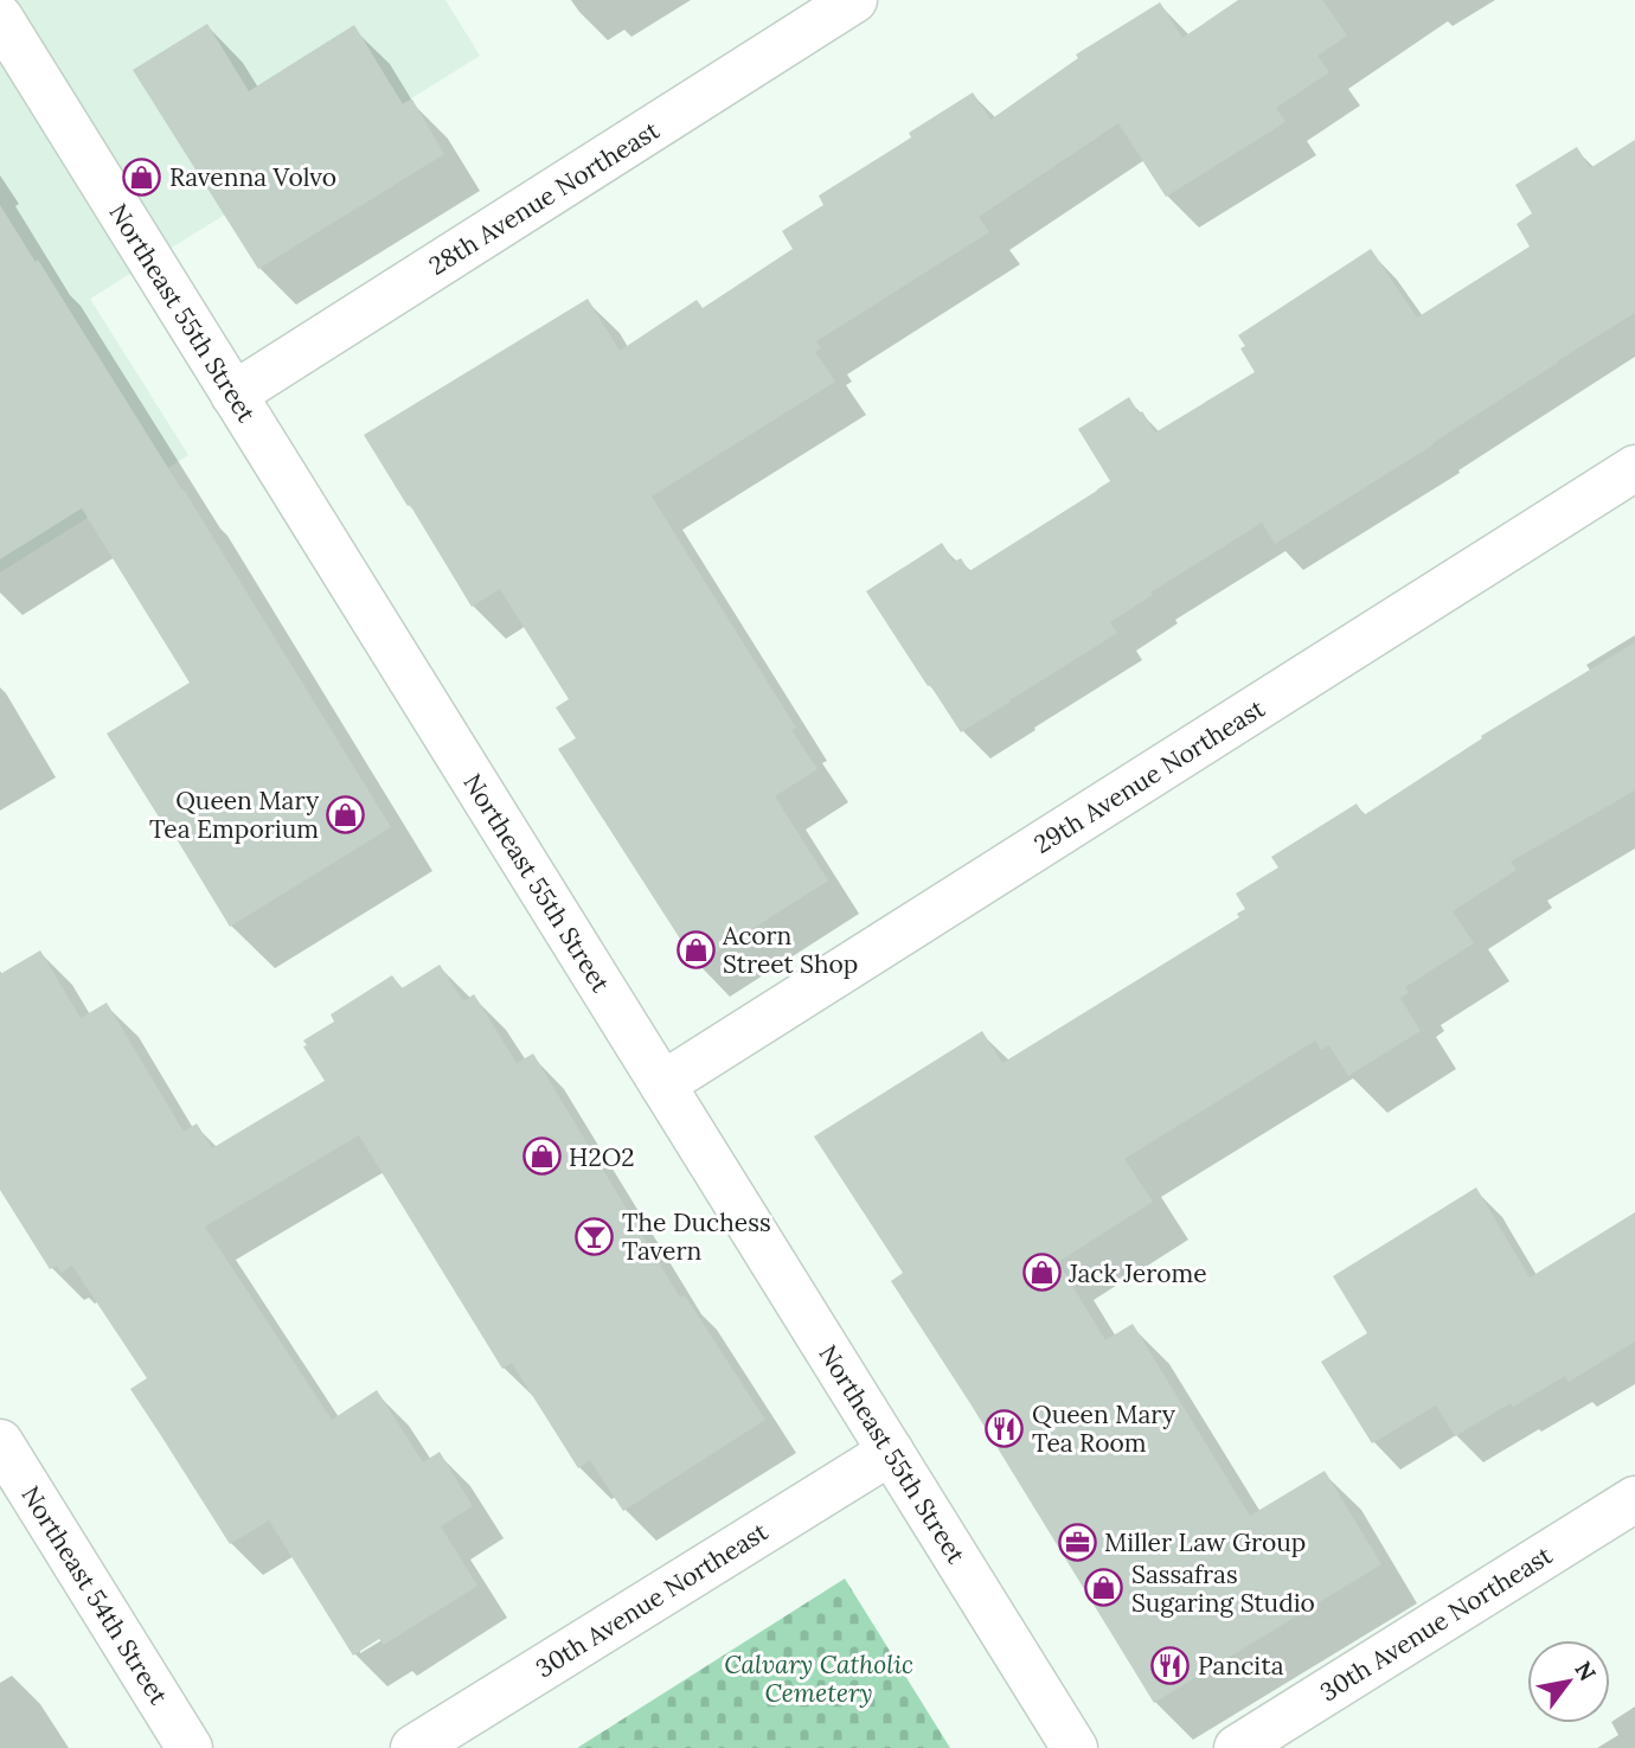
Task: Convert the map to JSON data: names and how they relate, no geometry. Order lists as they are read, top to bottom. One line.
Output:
{"streets":{"street":["28th Avenue Northeast","Northeast 55th Street","29th Avenue Northeast","Northeast 54th Street","30th Avenue Northeast"]},"crossings":[["28th Avenue Northeast","Northeast 55th Street"],["Northeast 55th Street","29th Avenue Northeast"],["Northeast 55th Street","30th Avenue Northeast"]],"parks":["Calvary Catholic Cemetery"],"places":{"shop":["Ravenna Volvo","Queen Mary Tea Emporium","Acorn Street Shop","H2O2","Jack Jerome","Sassafras Sugaring Studio"],"bar":["The Duchess Tavern"],"restaurant":["Queen Mary Tea Room","Pancita"],"office":["Miller Law Group"]},"north":"top right"}
